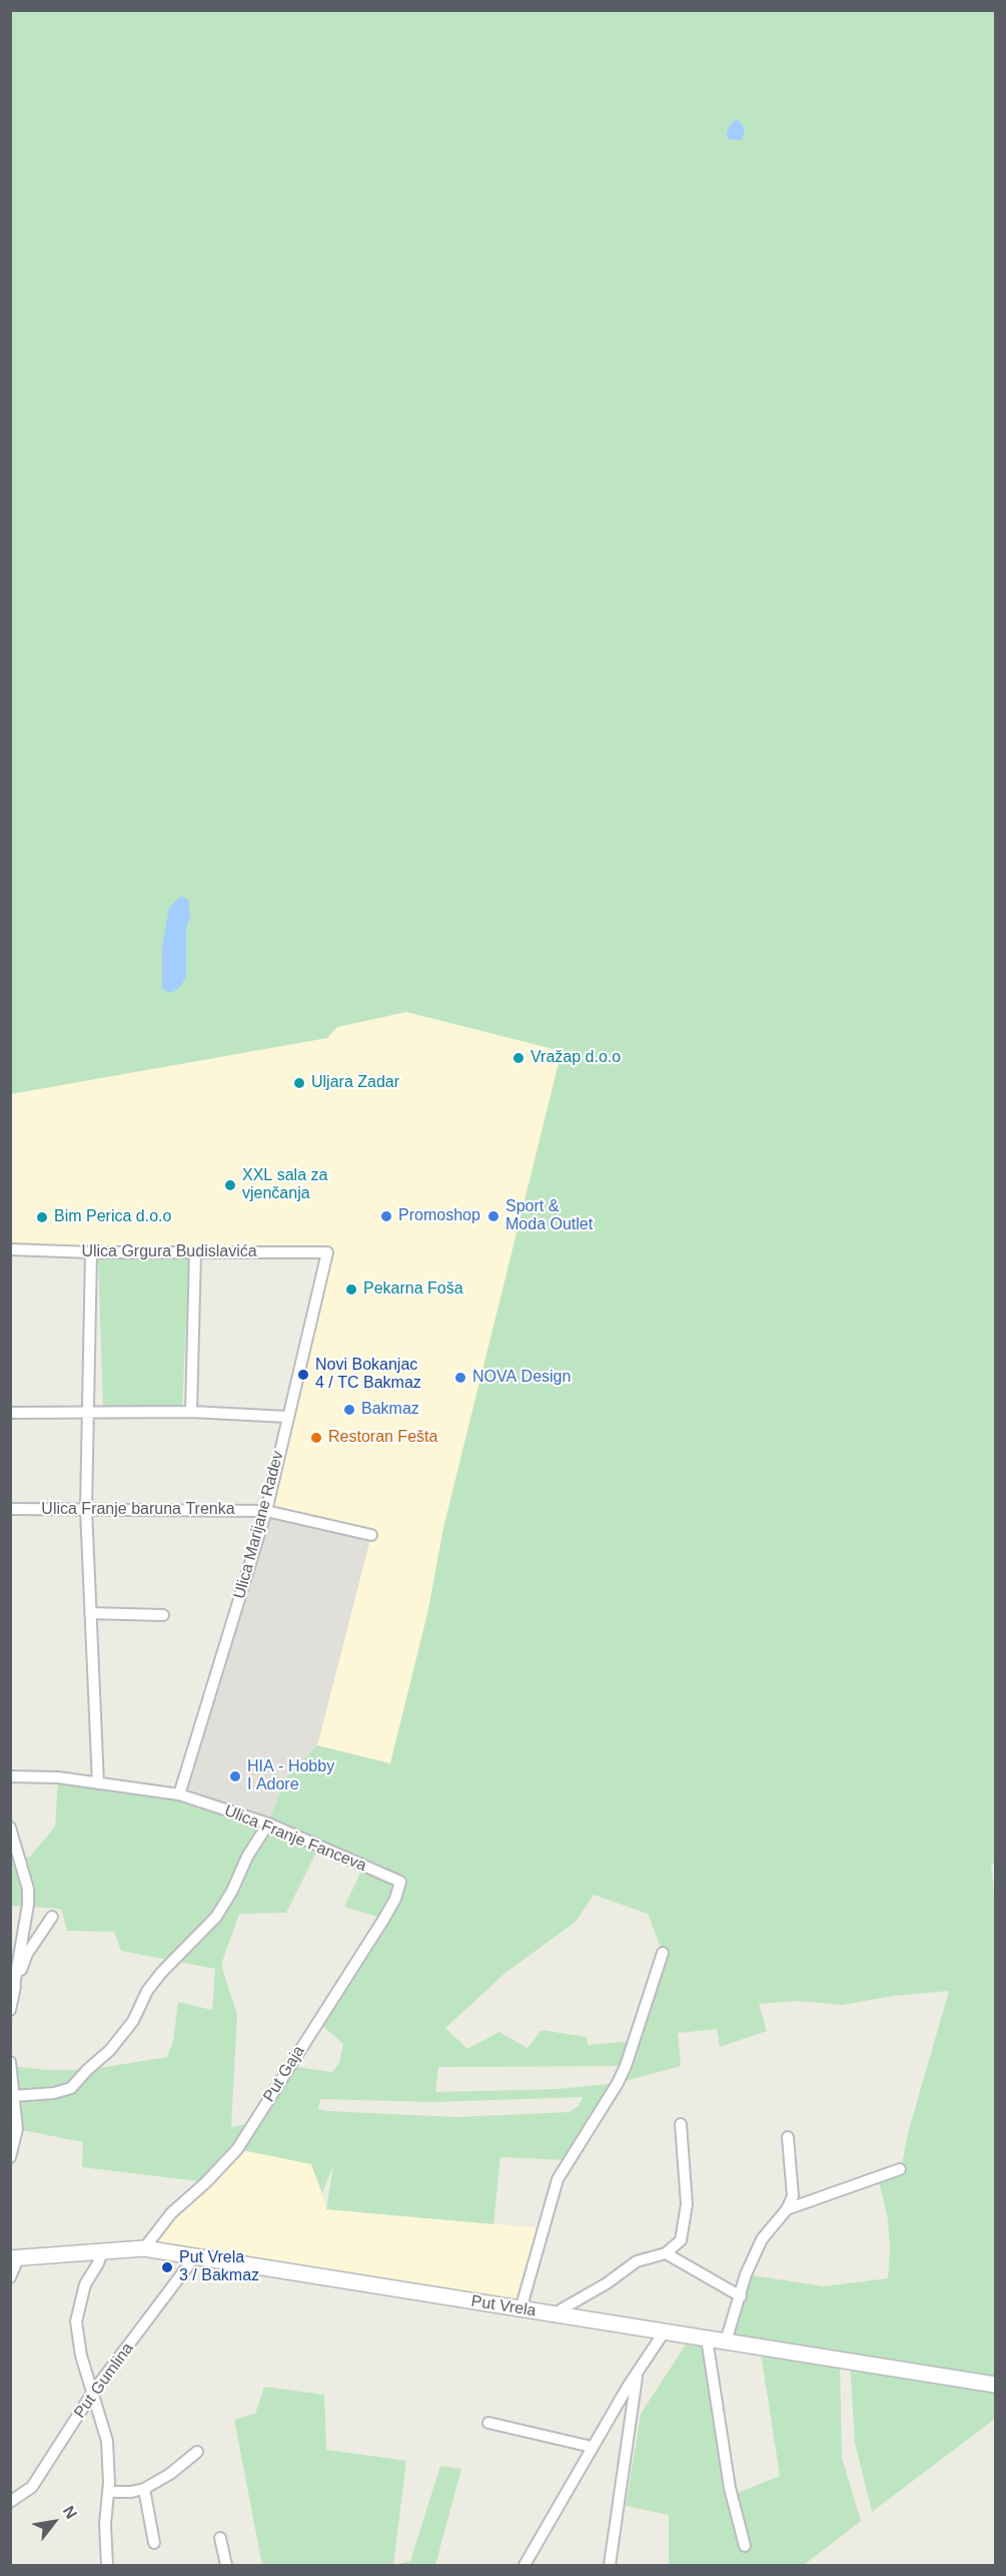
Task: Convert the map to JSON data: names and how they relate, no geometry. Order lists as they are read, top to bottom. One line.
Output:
{"streets":{"main road":["Put Vrela"],"street":["Ulica Grgura Budislavića","Ulica Franje baruna Trenka","Ulica Marijane Radev","Ulica Franje Fanceva","Put Gaja","Put Gumlina"]},"crossings":[["Ulica Grgura Budislavića","Ulica Marijane Radev"],["Ulica Franje baruna Trenka","Ulica Marijane Radev"],["Ulica Marijane Radev","Ulica Franje Fanceva"],["Ulica Franje Fanceva","Put Gaja"],["Put Gaja","Put Vrela"],["Put Vrela","Put Gumlina"]],"places":["Vražap d.o.o","Uljara Zadar","XXL sala za vjenčanja","Promoshop","Sport & Moda Outlet","Bim Perica d.o.o","Pekarna Foša","Novi Bokanjac 4 / TC Bakmaz","NOVA Design","Bakmaz","Restoran Fešta","HIA - Hobby I Adore","Put Vrela 3 / Bakmaz"],"north":"top right"}
